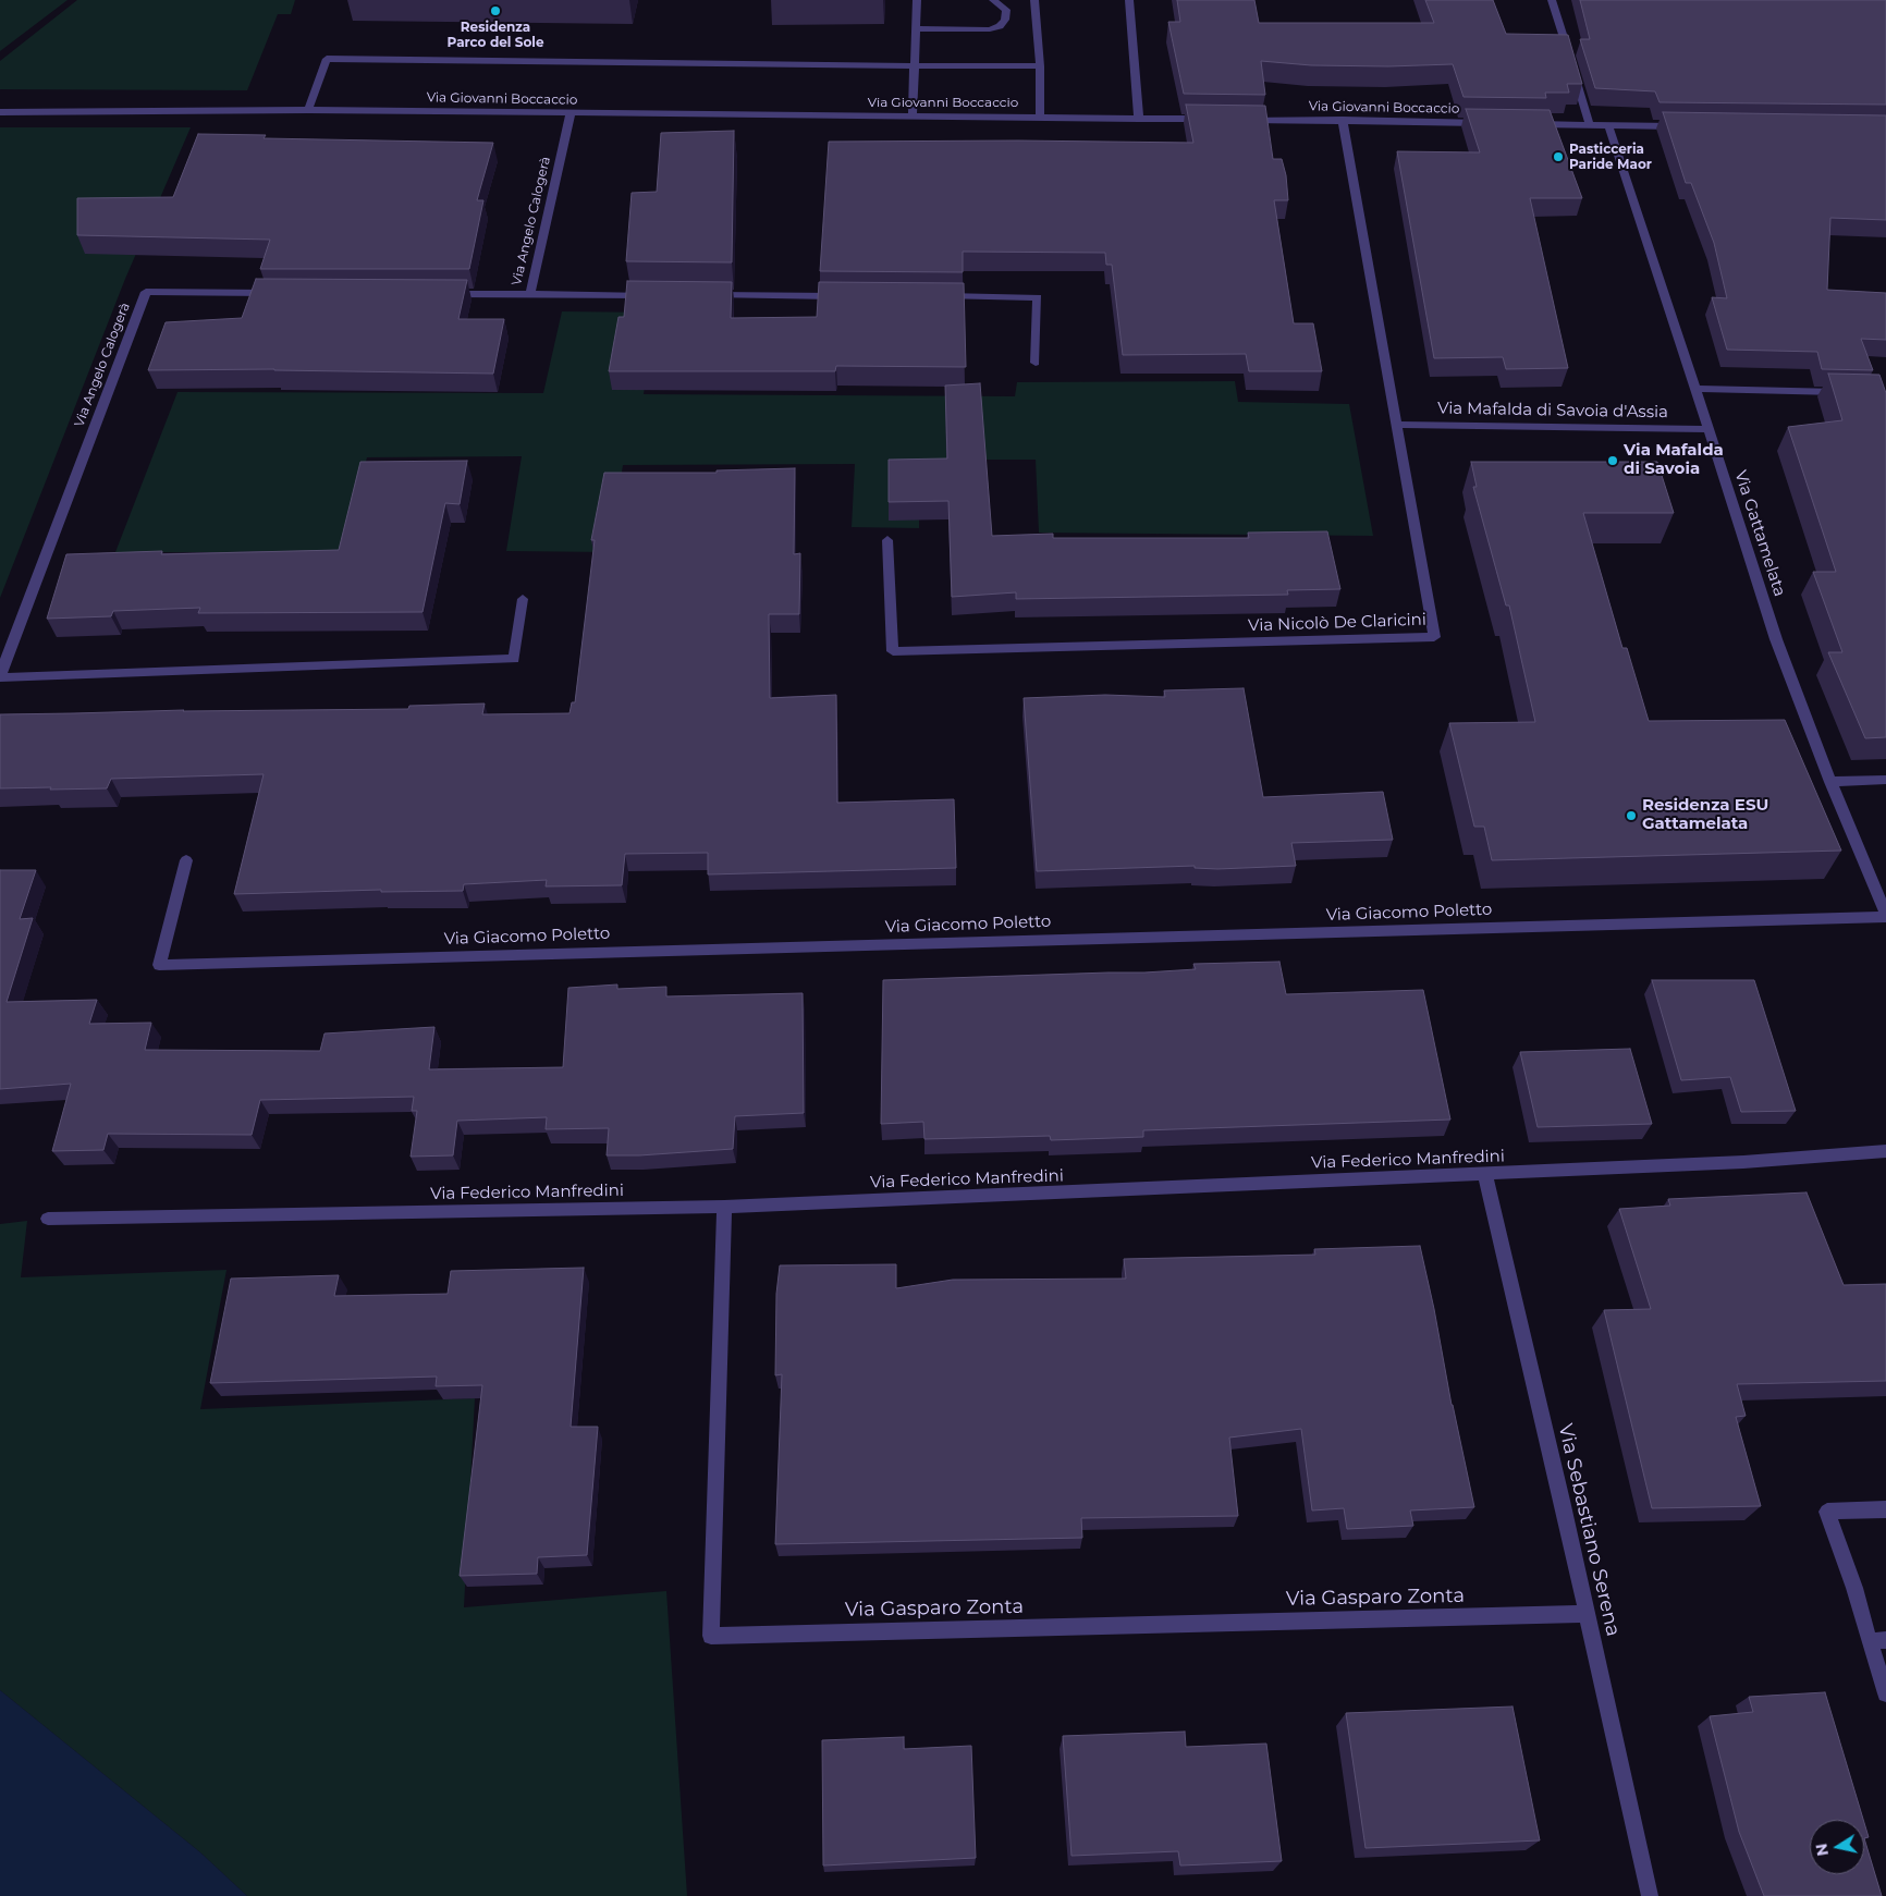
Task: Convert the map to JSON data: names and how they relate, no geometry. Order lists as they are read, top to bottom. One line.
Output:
{"streets":{"street":["Via Giovanni Boccaccio","Via Angelo Calogerà","Via Mafalda di Savoia d'Assia","Via Gattamelata","Via Nicolò De Claricini","Via Giacomo Poletto","Via Federico Manfredini","Via Sebastiano Serena","Via Gasparo Zonta"]},"crossings":[["Via Giovanni Boccaccio","Via Angelo Calogerà"],["Via Giovanni Boccaccio","Via Nicolò De Claricini"],["Via Mafalda di Savoia d'Assia","Via Gattamelata"],["Via Mafalda di Savoia d'Assia","Via Nicolò De Claricini"],["Via Gattamelata","Via Giacomo Poletto"],["Via Federico Manfredini","Via Sebastiano Serena"],["Via Federico Manfredini","Via Gasparo Zonta"],["Via Sebastiano Serena","Via Gasparo Zonta"]],"places":["Residenza Parco del Sole","Pasticceria Paride Maor","Via Mafalda di Savoia","Residenza ESU Gattamelata"],"north":"left"}
